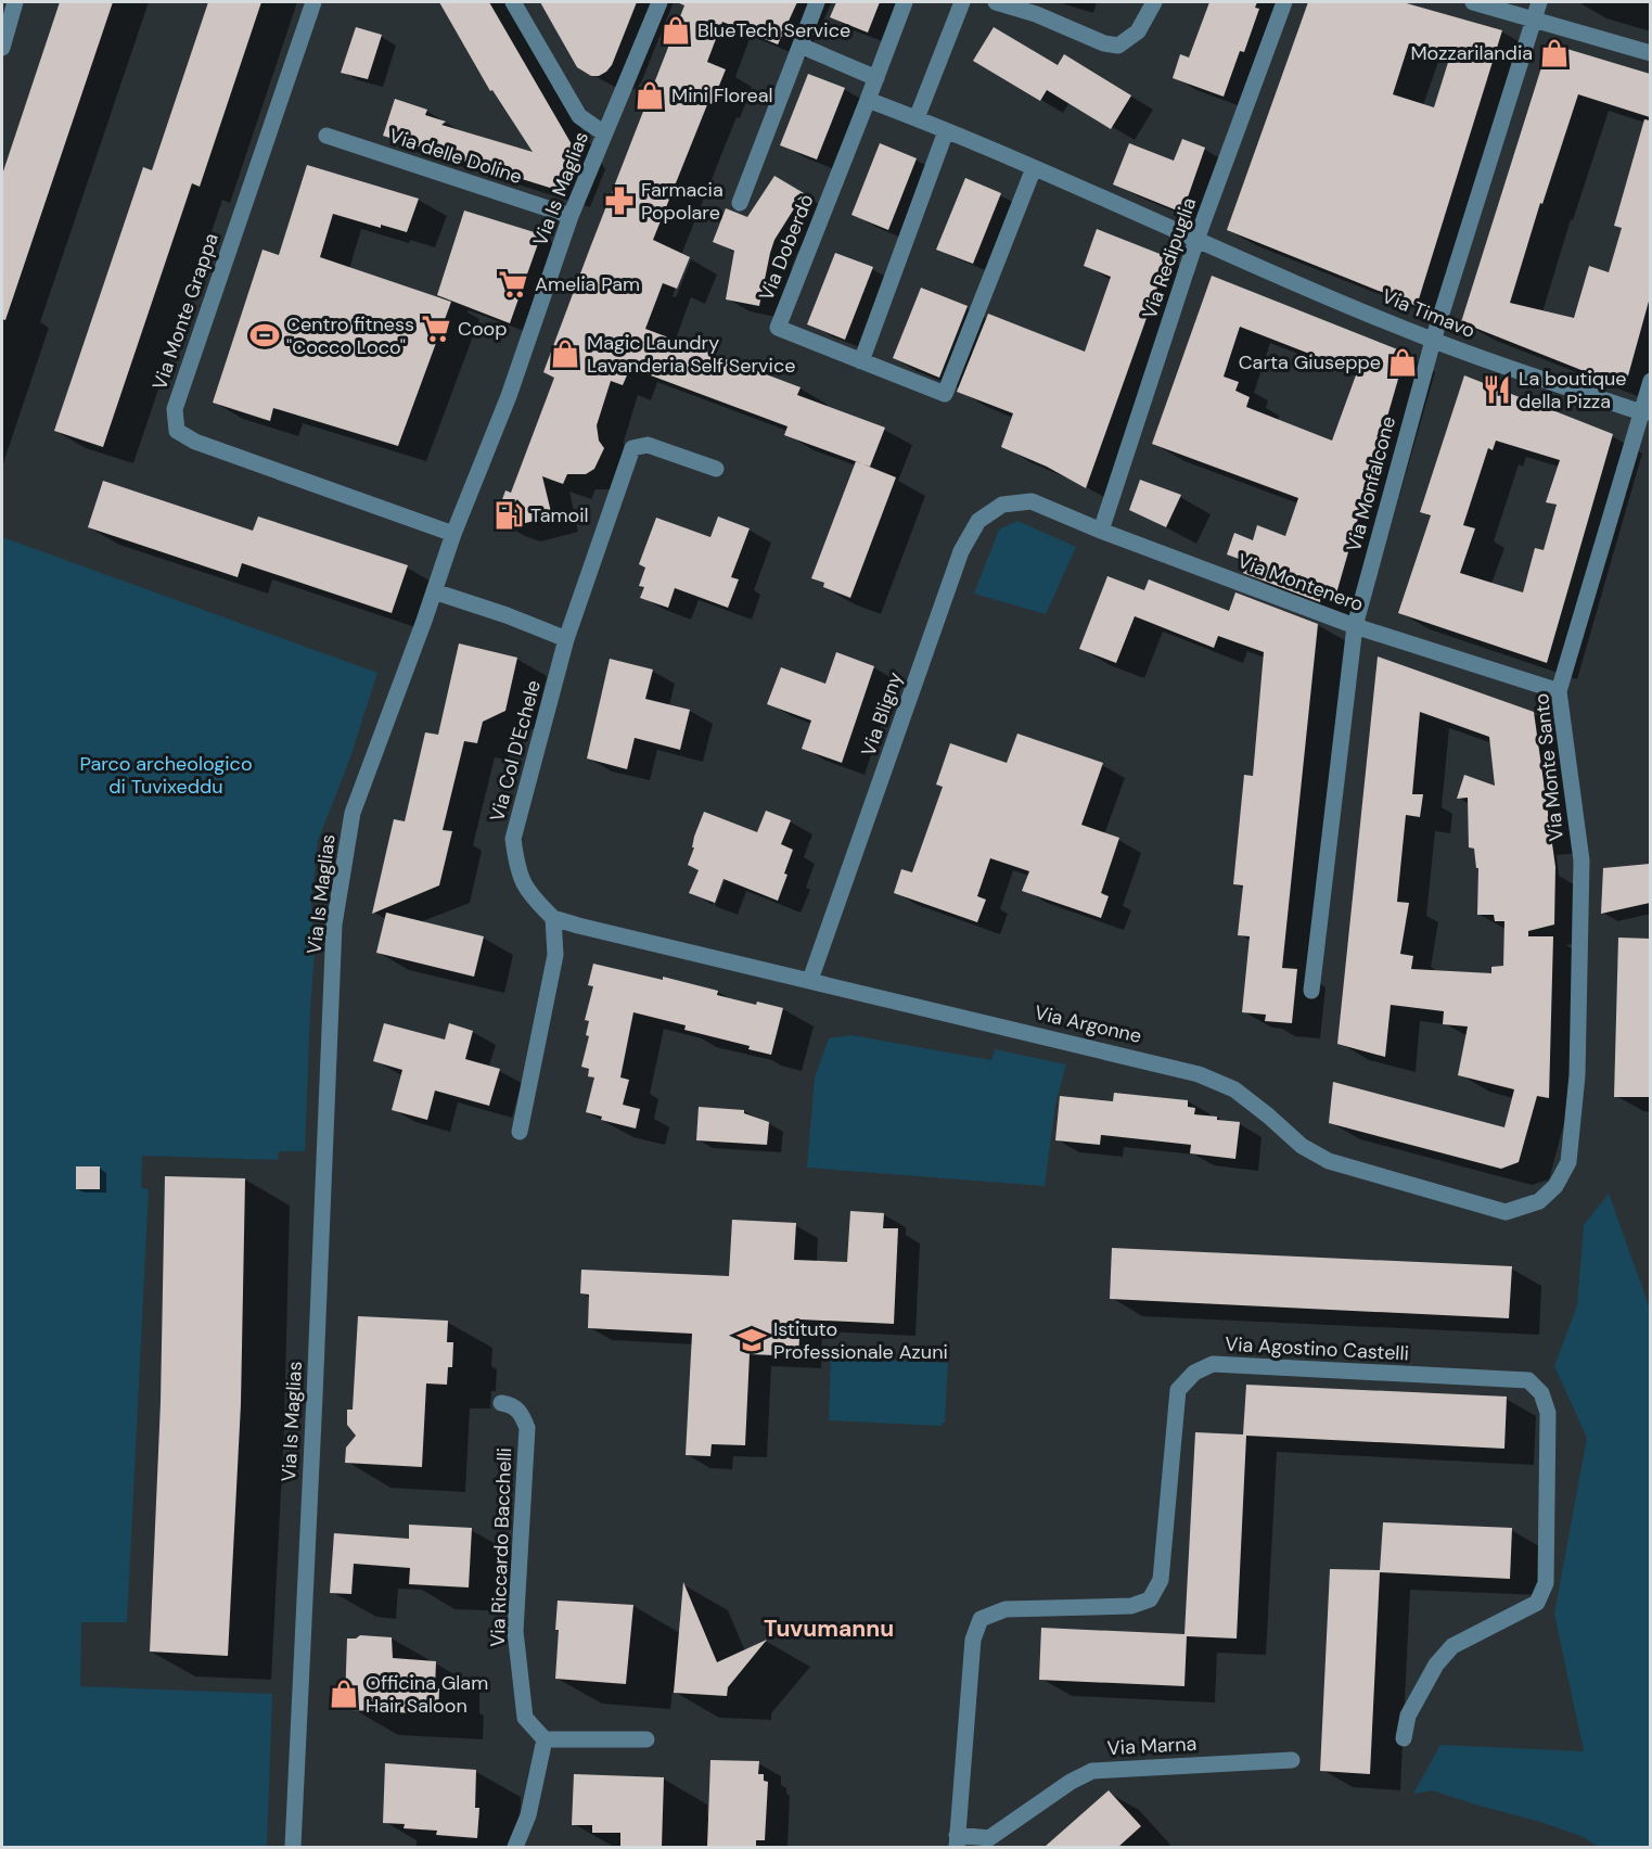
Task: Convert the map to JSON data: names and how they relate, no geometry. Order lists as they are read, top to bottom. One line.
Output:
{"streets":{"street":["Via delle Doline","Via Is Maglias","Via Doberdò","Via Redipuglia","Via Monte Grappa","Via Timavo","Via Monfalcone","Via Montenero","Via Bligny","Via Col D'Echele","Via Monte Santo","Via Argonne","Via Agostino Castelli","Via Riccardo Bacchelli","Via Marna"]},"crossings":[["Via delle Doline","Via Is Maglias"],["Via Is Maglias","Via Monte Grappa"],["Via Redipuglia","Via Timavo"],["Via Redipuglia","Via Montenero"],["Via Timavo","Via Monfalcone"],["Via Timavo","Via Monte Santo"],["Via Monfalcone","Via Montenero"],["Via Montenero","Via Bligny"],["Via Montenero","Via Monte Santo"],["Via Bligny","Via Argonne"],["Via Col D'Echele","Via Argonne"],["Via Monte Santo","Via Argonne"],["Via Agostino Castelli","Via Marna"]],"districts":["Tuvumannu"],"parks":["Parco archeologico di Tuvixeddu"],"places":{"shop":["BlueTech Service","Mozzarilandia","Mini Floreal","Magic Laundry Lavanderia Self Service","Carta Giuseppe","Officina Glam Hair Saloon"],"pharmacy":["Farmacia Popolare"],"supermarket":["Amelia Pam","Coop"],"sports":["Centro fitness \"Cocco Loco\""],"restaurant":["La boutique della Pizza"],"fuel station":["Tamoil"],"school or university":["Istituto Professionale Azuni"]}}
